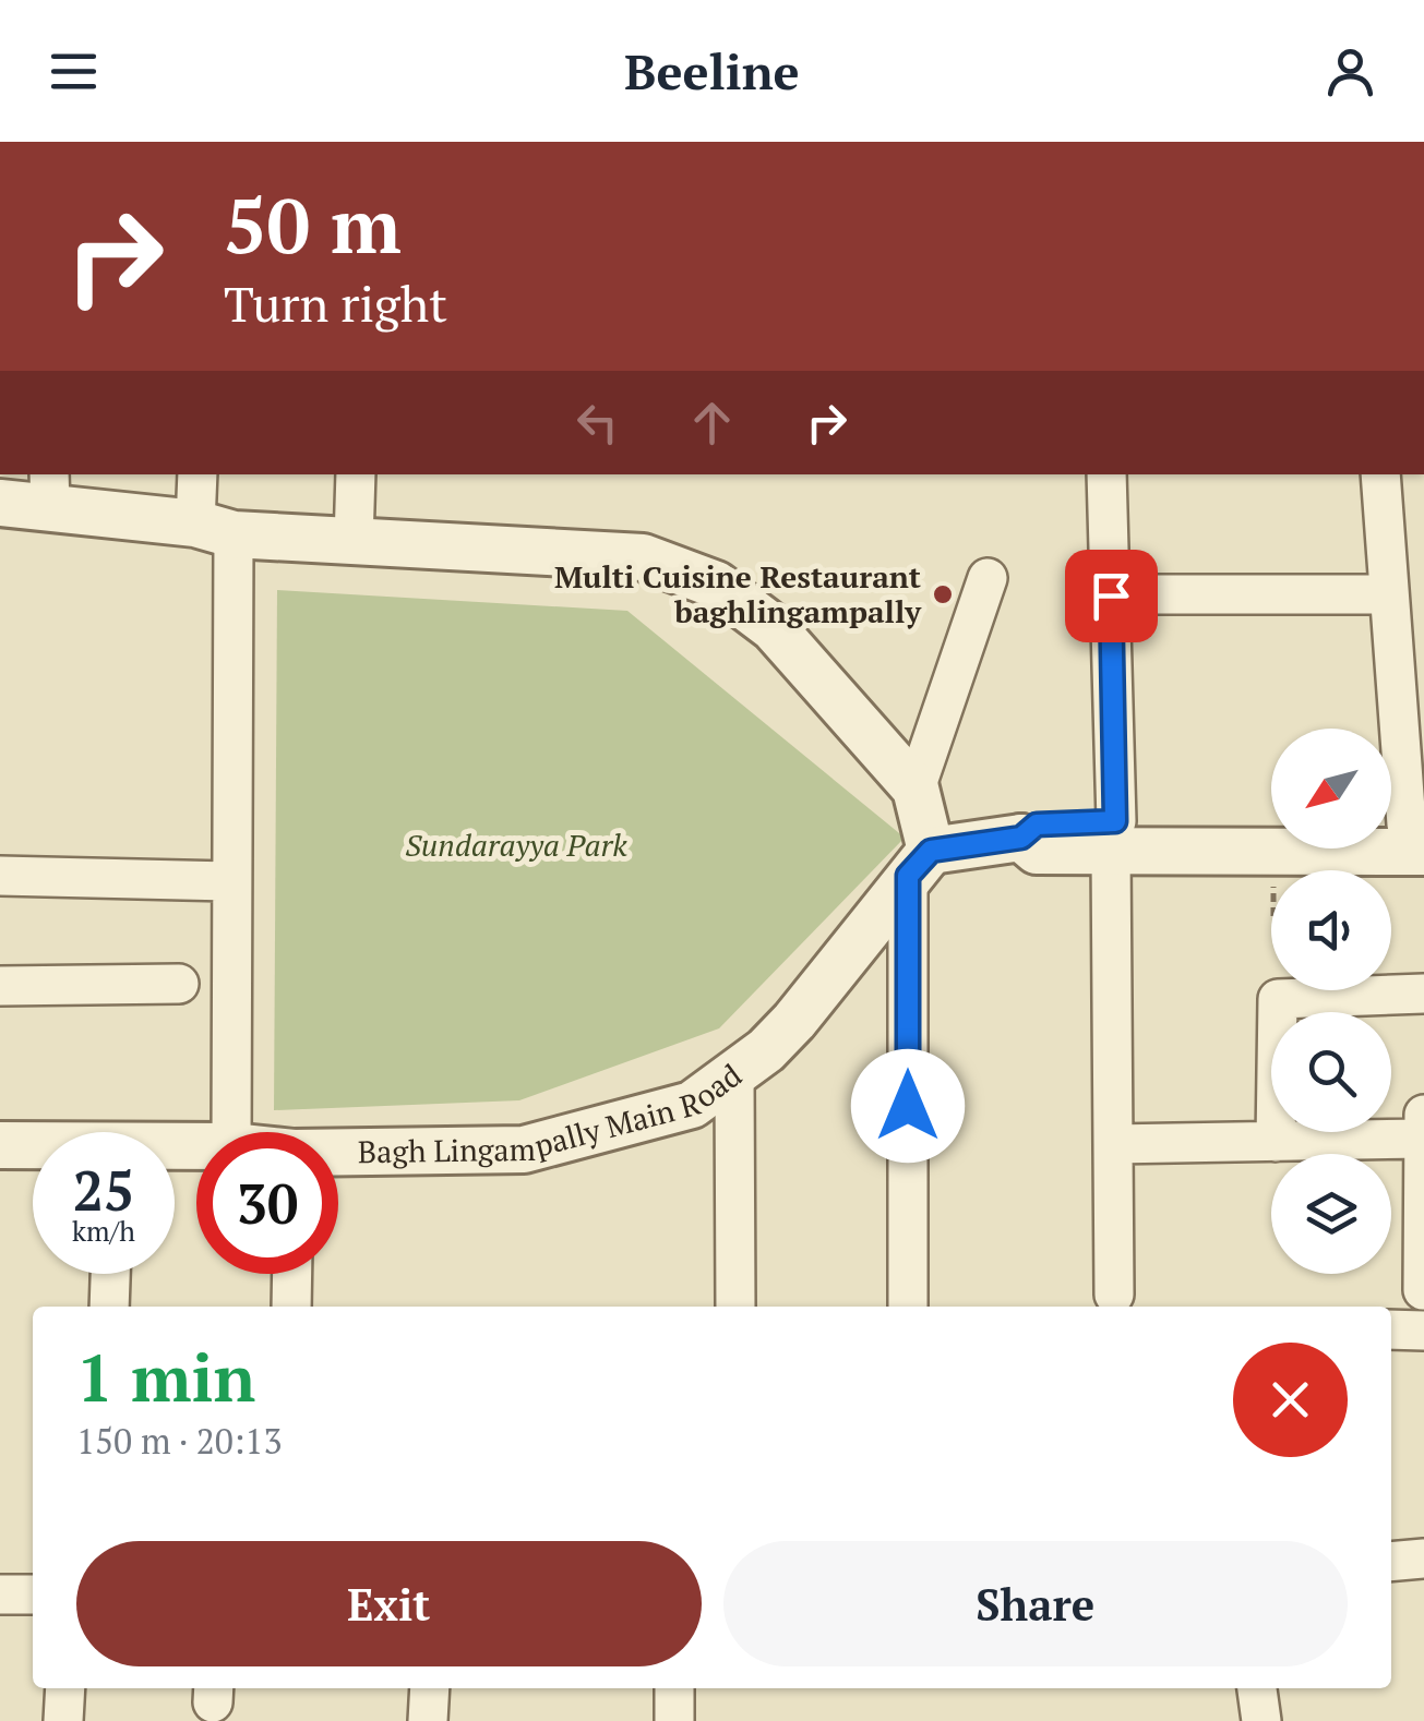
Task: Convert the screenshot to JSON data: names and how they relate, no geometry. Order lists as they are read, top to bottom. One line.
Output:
{"streets":{"street":["Bagh Lingampally Main Road"]},"parks":["Sundarayya Park"],"places":["Multi Cuisine Restaurant baghlingampally"],"north":"bottom left","page":{"header":"Beeline","turn":["50 m","Turn right"],"speed":"25 km/h","limit":"30","heading":["1 min","150 m · 20:13"],"buttons":["Exit","Share"]}}
